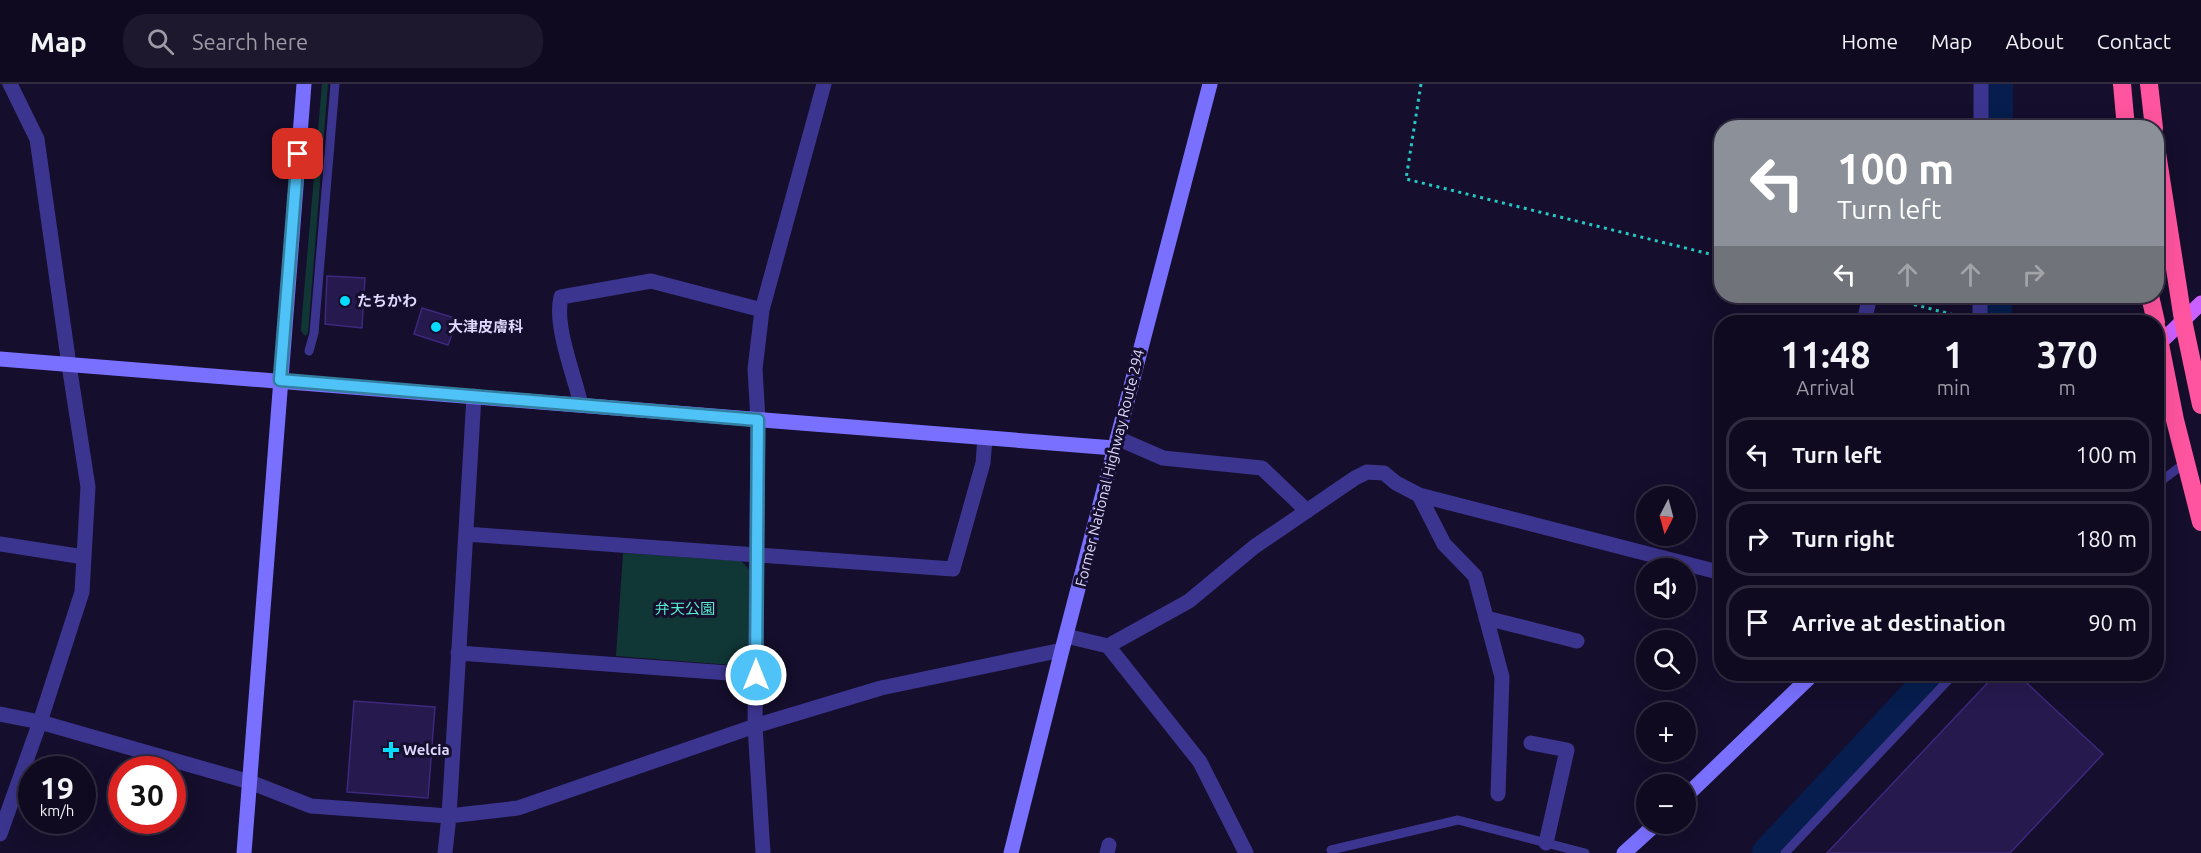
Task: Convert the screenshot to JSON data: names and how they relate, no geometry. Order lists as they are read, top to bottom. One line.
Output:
{"streets":{"street":["Former National Highway Route 294"]},"parks":["弁天公園"],"places":{"other":["たちかわ","大津皮膚科"],"health":["Welcia"]},"north":"bottom","page":{"header":"Map","search":"Search here","nav":["Home","Map","About","Contact"],"turn":["100 m","Turn left"],"eta":["11:48","Arrival","1","min","370","m"],"list":[{"name":"Turn left","value":"100 m"},{"name":"Turn right","value":"180 m"},{"name":"Arrive at destination","value":"90 m"}],"map_buttons":["+","−"],"speed":"19 km/h","limit":"30"}}
